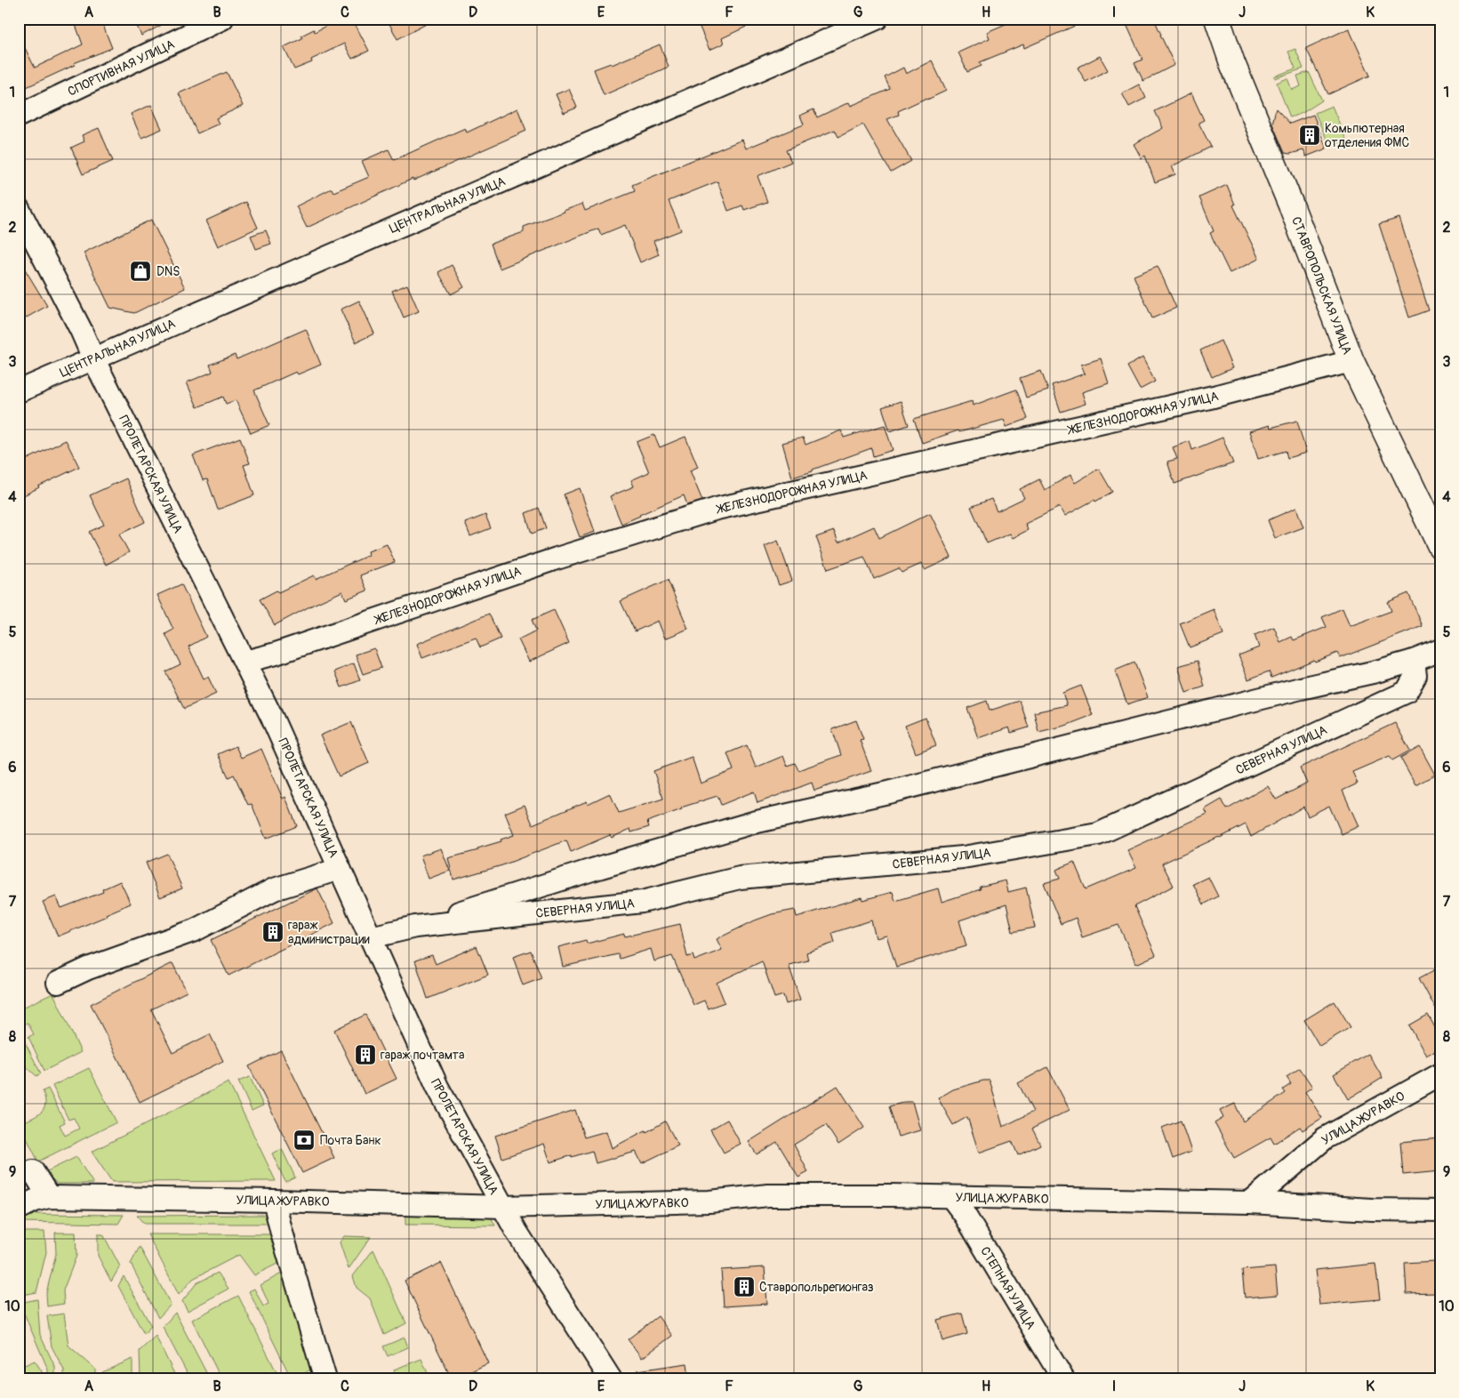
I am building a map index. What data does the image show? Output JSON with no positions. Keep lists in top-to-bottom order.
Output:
{
  "streets": {
    "street": [
      "СПОРТИВНАЯ УЛИЦА",
      "ЦЕНТРАЛЬНАЯ УЛИЦА",
      "СТАВРОПОЛЬСКАЯ УЛИЦА",
      "ЖЕЛЕЗНОДОРОЖНАЯ УЛИЦА",
      "ПРОЛЕТАРСКАЯ УЛИЦА",
      "СЕВЕРНАЯ УЛИЦА",
      "УЛИЦА ЖУРАВКО",
      "СТЕПНАЯ УЛИЦА"
    ]
  },
  "crossings": [
    ["ЦЕНТРАЛЬНАЯ УЛИЦА", "ПРОЛЕТАРСКАЯ УЛИЦА"],
    ["СТАВРОПОЛЬСКАЯ УЛИЦА", "ЖЕЛЕЗНОДОРОЖНАЯ УЛИЦА"],
    ["ЖЕЛЕЗНОДОРОЖНАЯ УЛИЦА", "ПРОЛЕТАРСКАЯ УЛИЦА"],
    ["ПРОЛЕТАРСКАЯ УЛИЦА", "СЕВЕРНАЯ УЛИЦА"],
    ["ПРОЛЕТАРСКАЯ УЛИЦА", "УЛИЦА ЖУРАВКО"],
    ["УЛИЦА ЖУРАВКО", "СТЕПНАЯ УЛИЦА"]
  ],
  "places": {
    "building": [
      "Комьпютерная отделения ФМС",
      "гараж администрации",
      "гараж почтамта",
      "Ставропольрегионгаз"
    ],
    "shop": ["DNS"],
    "bank": ["Почта Банк"]
  },
  "grid": {
    "columns": [
      "A",
      "B",
      "C",
      "D",
      "E",
      "F",
      "G",
      "H",
      "I",
      "J",
      "K"
    ],
    "rows": [
      "1",
      "2",
      "3",
      "4",
      "5",
      "6",
      "7",
      "8",
      "9",
      "10"
    ]
  }
}
